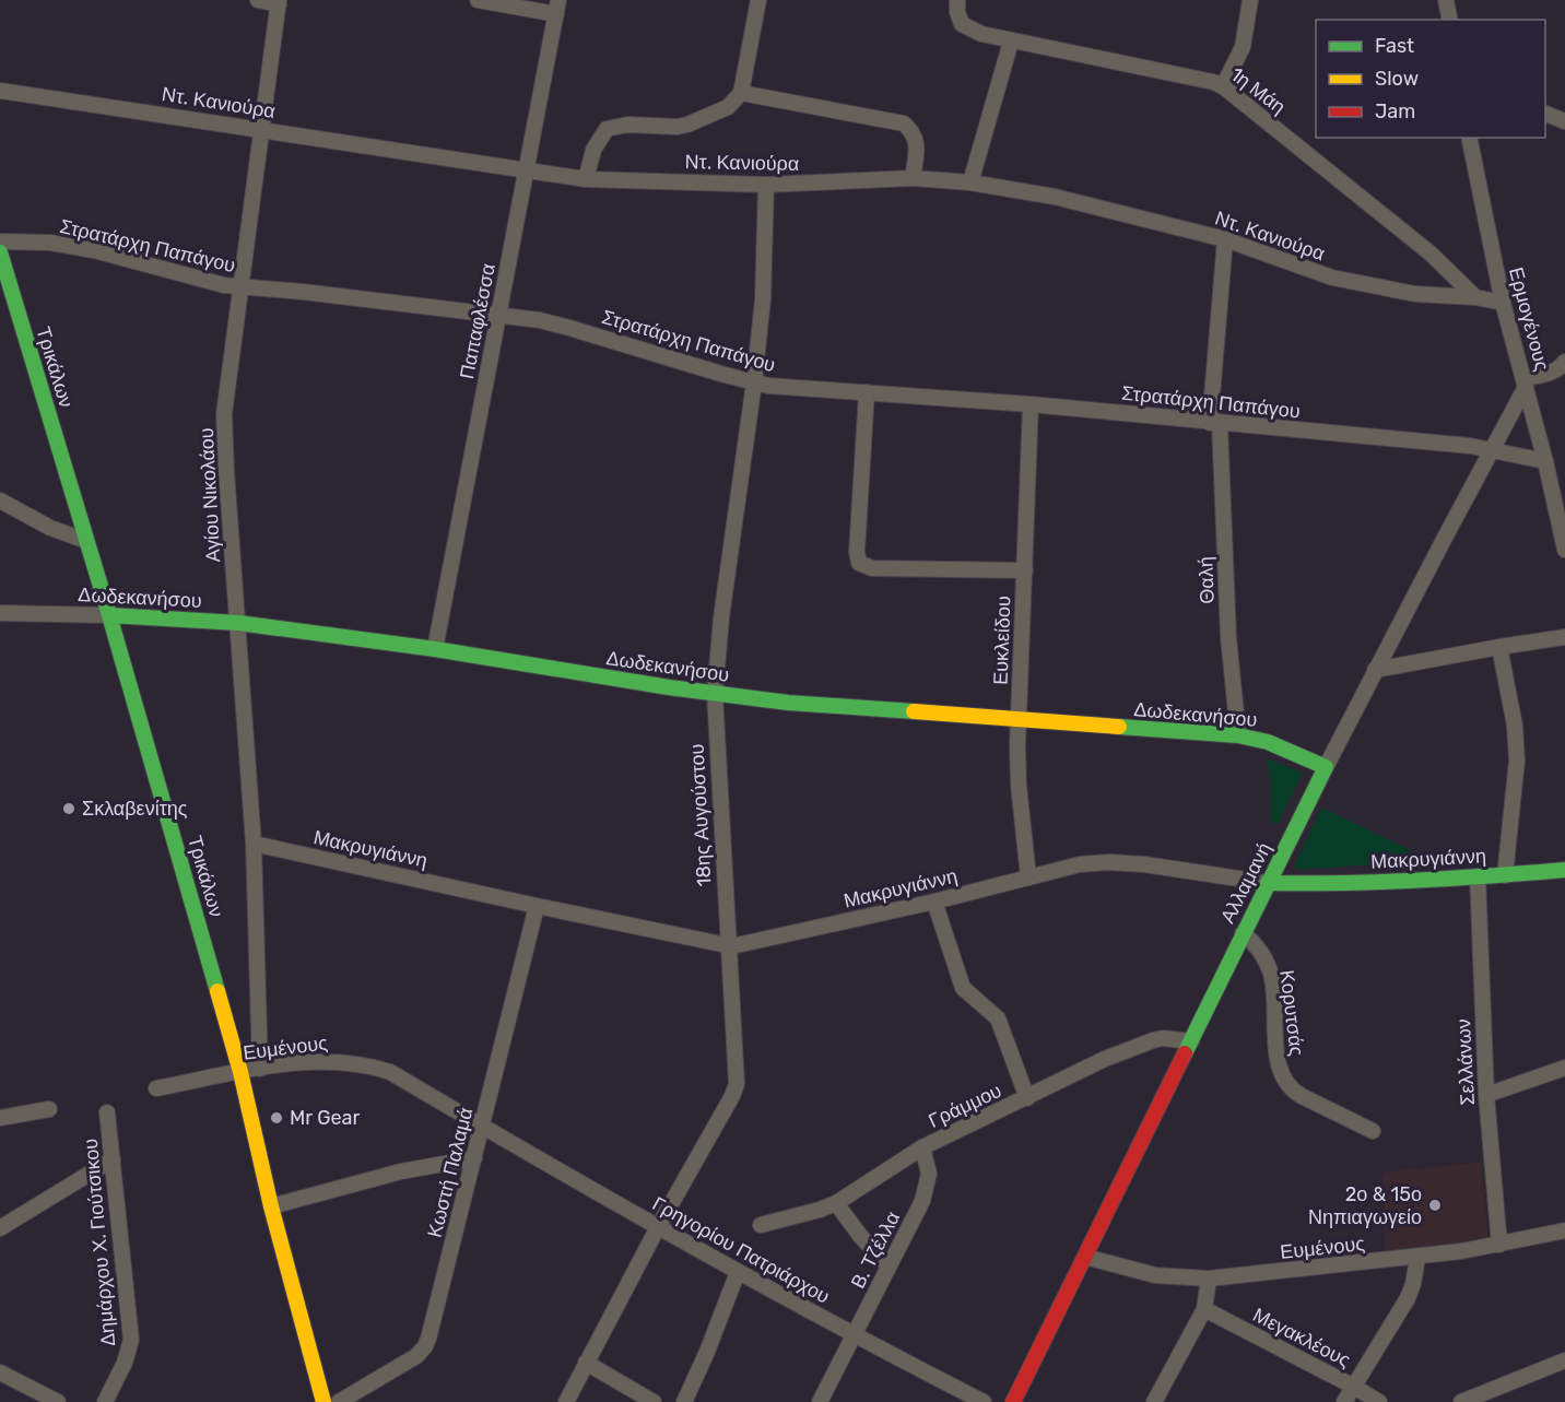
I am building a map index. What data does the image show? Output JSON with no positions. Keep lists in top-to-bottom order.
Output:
{
  "streets": {
    "street": [
      "1η Μάη",
      "Ντ. Κανιούρα",
      "Στρατάρχη Παπάγου",
      "Ερμογένους",
      "Παπαφλέσσα",
      "Τρικάλων",
      "Αγίου Νικολάου",
      "Θαλή",
      "Δωδεκανήσου",
      "Ευκλείδου",
      "18ης Αυγούστου",
      "Μακρυγιάννη",
      "Αλλαμανή",
      "Κορυτσάς",
      "Ευμένους",
      "Σελλάνων",
      "Γράμμου",
      "Κωστή Παλαμά",
      "Δημάρχου Χ. Γιούτσικου",
      "Γρηγορίου Πατριάρχου",
      "Β. Τζέλλα",
      "Μεγακλέους"
    ]
  },
  "crossings": [
    ["1η Μάη", "Ντ. Κανιούρα"],
    ["Ντ. Κανιούρα", "Παπαφλέσσα"],
    ["Ντ. Κανιούρα", "Αγίου Νικολάου"],
    ["Ντ. Κανιούρα", "Θαλή"],
    ["Ντ. Κανιούρα", "18ης Αυγούστου"],
    ["Στρατάρχη Παπάγου", "Ερμογένους"],
    ["Στρατάρχη Παπάγου", "Παπαφλέσσα"],
    ["Στρατάρχη Παπάγου", "Αγίου Νικολάου"],
    ["Στρατάρχη Παπάγου", "Θαλή"],
    ["Στρατάρχη Παπάγου", "Ευκλείδου"],
    ["Στρατάρχη Παπάγου", "18ης Αυγούστου"],
    ["Στρατάρχη Παπάγου", "Αλλαμανή"],
    ["Ερμογένους", "Αλλαμανή"],
    ["Παπαφλέσσα", "Δωδεκανήσου"],
    ["Τρικάλων", "Δωδεκανήσου"],
    ["Τρικάλων", "Ευμένους"],
    ["Αγίου Νικολάου", "Δωδεκανήσου"],
    ["Αγίου Νικολάου", "Μακρυγιάννη"],
    ["Αγίου Νικολάου", "Ευμένους"],
    ["Θαλή", "Δωδεκανήσου"],
    ["Δωδεκανήσου", "Ευκλείδου"],
    ["Δωδεκανήσου", "18ης Αυγούστου"],
    ["Δωδεκανήσου", "Αλλαμανή"],
    ["Ευκλείδου", "Μακρυγιάννη"],
    ["18ης Αυγούστου", "Μακρυγιάννη"],
    ["18ης Αυγούστου", "Γρηγορίου Πατριάρχου"],
    ["Μακρυγιάννη", "Αλλαμανή"],
    ["Μακρυγιάννη", "Σελλάνων"],
    ["Μακρυγιάννη", "Κωστή Παλαμά"],
    ["Αλλαμανή", "Κορυτσάς"],
    ["Αλλαμανή", "Ευμένους"],
    ["Αλλαμανή", "Γράμμου"],
    ["Ευμένους", "Σελλάνων"],
    ["Ευμένους", "Κωστή Παλαμά"],
    ["Ευμένους", "Γρηγορίου Πατριάρχου"],
    ["Γράμμου", "Β. Τζέλλα"],
    ["Κωστή Παλαμά", "Γρηγορίου Πατριάρχου"],
    ["Γρηγορίου Πατριάρχου", "Β. Τζέλλα"]
  ],
  "places": ["Σκλαβενίτης", "Mr Gear", "2ο & 15ο Νηπιαγωγείο"],
  "legend": ["Fast", "Slow", "Jam"]
}
